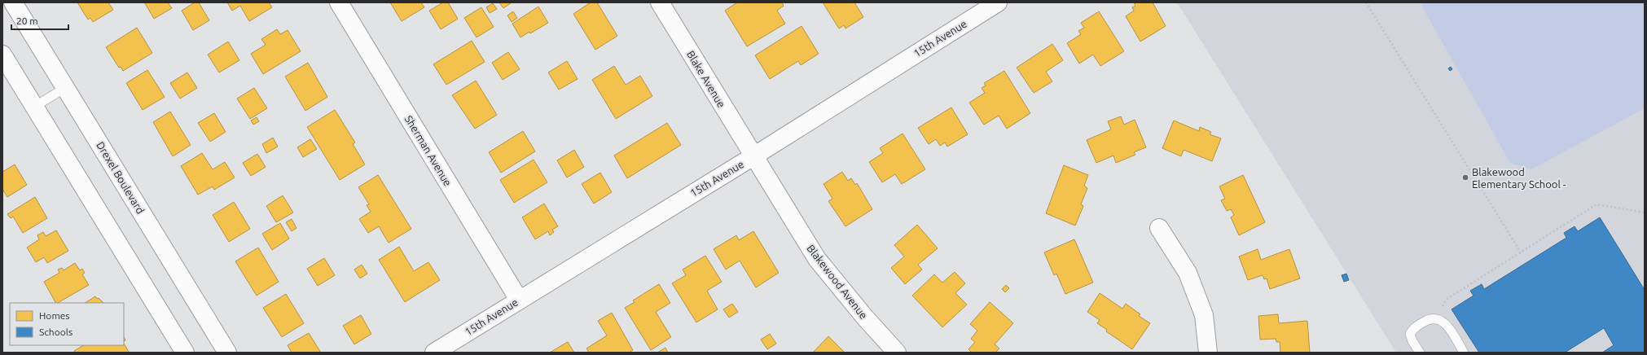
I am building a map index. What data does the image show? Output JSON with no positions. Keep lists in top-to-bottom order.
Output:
{
  "streets": {
    "street": [
      "15th Avenue",
      "Blake Avenue",
      "Sherman Avenue",
      "Drexel Boulevard",
      "Blakewood Avenue"
    ]
  },
  "crossings": [
    ["15th Avenue", "Blake Avenue"],
    ["15th Avenue", "Sherman Avenue"],
    ["15th Avenue", "Blakewood Avenue"],
    ["Blake Avenue", "Blakewood Avenue"]
  ],
  "places": ["Blakewood Elementary School -"],
  "legend": ["Homes", "Schools"],
  "scale_bar": "20 m"
}
